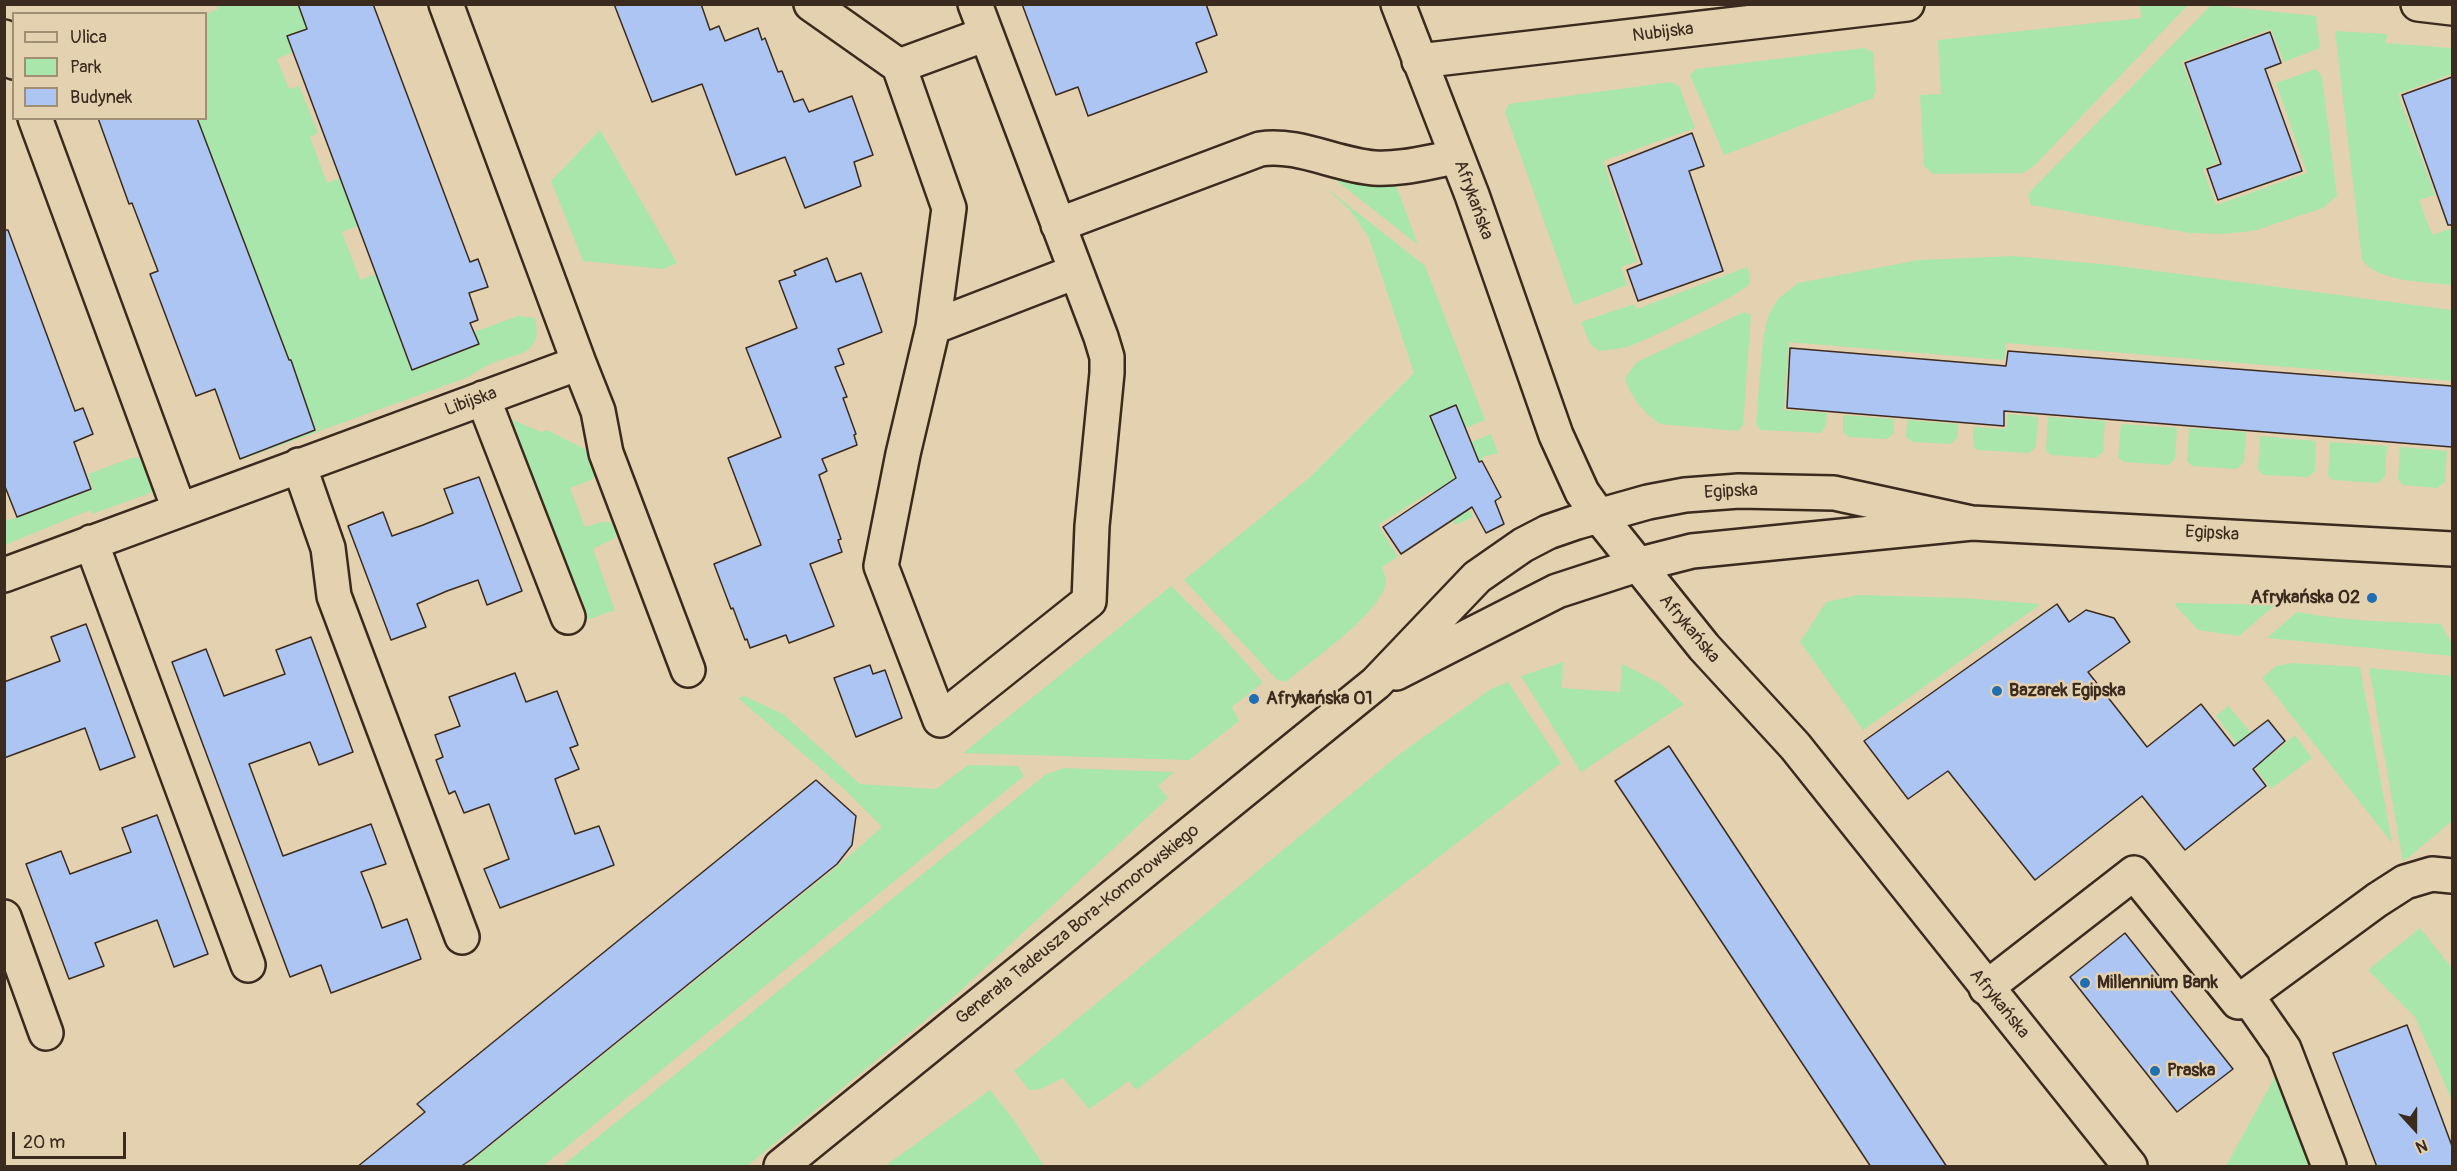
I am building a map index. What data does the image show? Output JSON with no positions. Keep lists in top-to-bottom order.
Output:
{
  "streets": {
    "street": [
      "Nubijska",
      "Afrykańska",
      "Libijska",
      "Egipska",
      "Generała Tadeusza Bora-Komorowskiego"
    ]
  },
  "crossings": [
    ["Nubijska", "Afrykańska"],
    ["Afrykańska", "Egipska"],
    ["Afrykańska", "Generała Tadeusza Bora-Komorowskiego"],
    ["Egipska", "Generała Tadeusza Bora-Komorowskiego"]
  ],
  "places": [
    "Afrykańska 02",
    "Bazarek Egipska",
    "Afrykańska 01",
    "Millennium Bank",
    "Praska"
  ],
  "legend": ["Ulica", "Park", "Budynek"],
  "scale_bar": "20 m",
  "north": "bottom"
}
